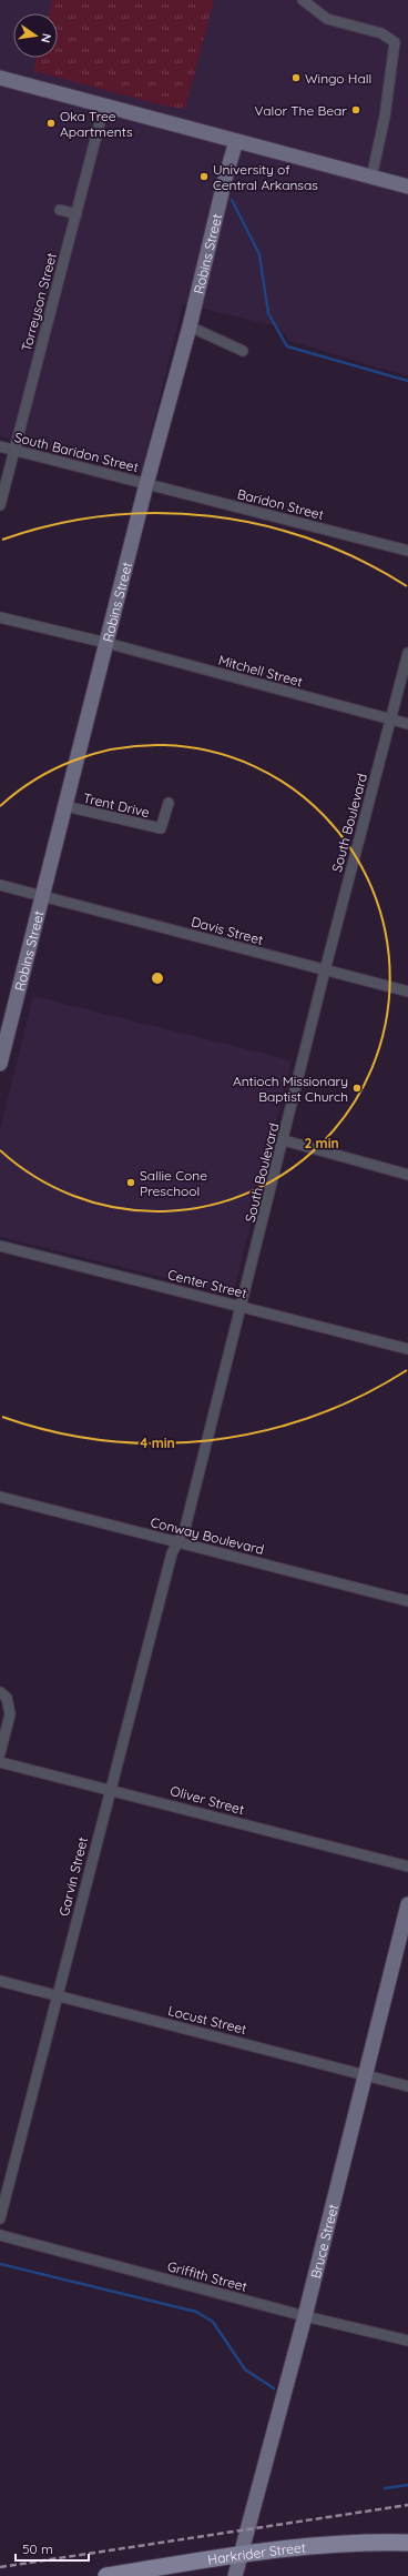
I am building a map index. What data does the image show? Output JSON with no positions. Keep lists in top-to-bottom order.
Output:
{
  "streets": {
    "main road": ["Harkrider Street"],
    "street": [
      "Robins Street",
      "Torreyson Street",
      "South Baridon Street",
      "Baridon Street",
      "Mitchell Street",
      "Trent Drive",
      "South Boulevard",
      "Davis Street",
      "Center Street",
      "Conway Boulevard",
      "Oliver Street",
      "Garvin Street",
      "Locust Street",
      "Bruce Street",
      "Griffith Street"
    ]
  },
  "crossings": [
    ["Robins Street", "South Baridon Street"],
    ["Robins Street", "Baridon Street"],
    ["Robins Street", "Mitchell Street"],
    ["Robins Street", "Trent Drive"],
    ["Robins Street", "Davis Street"],
    ["Torreyson Street", "South Baridon Street"],
    ["South Baridon Street", "Baridon Street"],
    ["Mitchell Street", "South Boulevard"],
    ["South Boulevard", "Davis Street"],
    ["South Boulevard", "Center Street"],
    ["South Boulevard", "Conway Boulevard"],
    ["South Boulevard", "Garvin Street"],
    ["Conway Boulevard", "Garvin Street"],
    ["Oliver Street", "Garvin Street"],
    ["Garvin Street", "Locust Street"],
    ["Locust Street", "Bruce Street"],
    ["Bruce Street", "Griffith Street"],
    ["Bruce Street", "Harkrider Street"]
  ],
  "places": [
    "Wingo Hall",
    "Valor The Bear",
    "Oka Tree Apartments",
    "University of Central Arkansas",
    "Antioch Missionary Baptist Church",
    "Sallie Cone Preschool"
  ],
  "scale_bar": "50 m",
  "north": "right",
  "rings": ["2 min", "4 min"]
}
